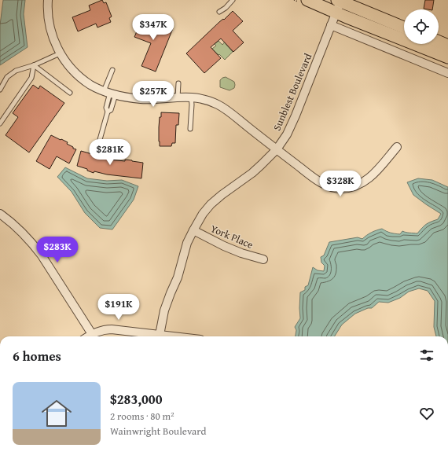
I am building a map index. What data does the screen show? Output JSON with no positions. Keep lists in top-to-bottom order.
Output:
{
  "streets": {
    "street": ["Sunblest Boulevard", "York Place"]
  },
  "crossings": [
    ["Sunblest Boulevard", "York Place"]
  ],
  "page": {
    "price": [
      "$347K",
      "$257K",
      "$281K",
      "$328K",
      "$283K",
      "$191K"
    ],
    "heading": "6 homes",
    "list": [
      {
        "name": "$283,000",
        "note": "2 rooms · 80 m² · Wainwright Boulevard"
      }
    ]
  }
}
